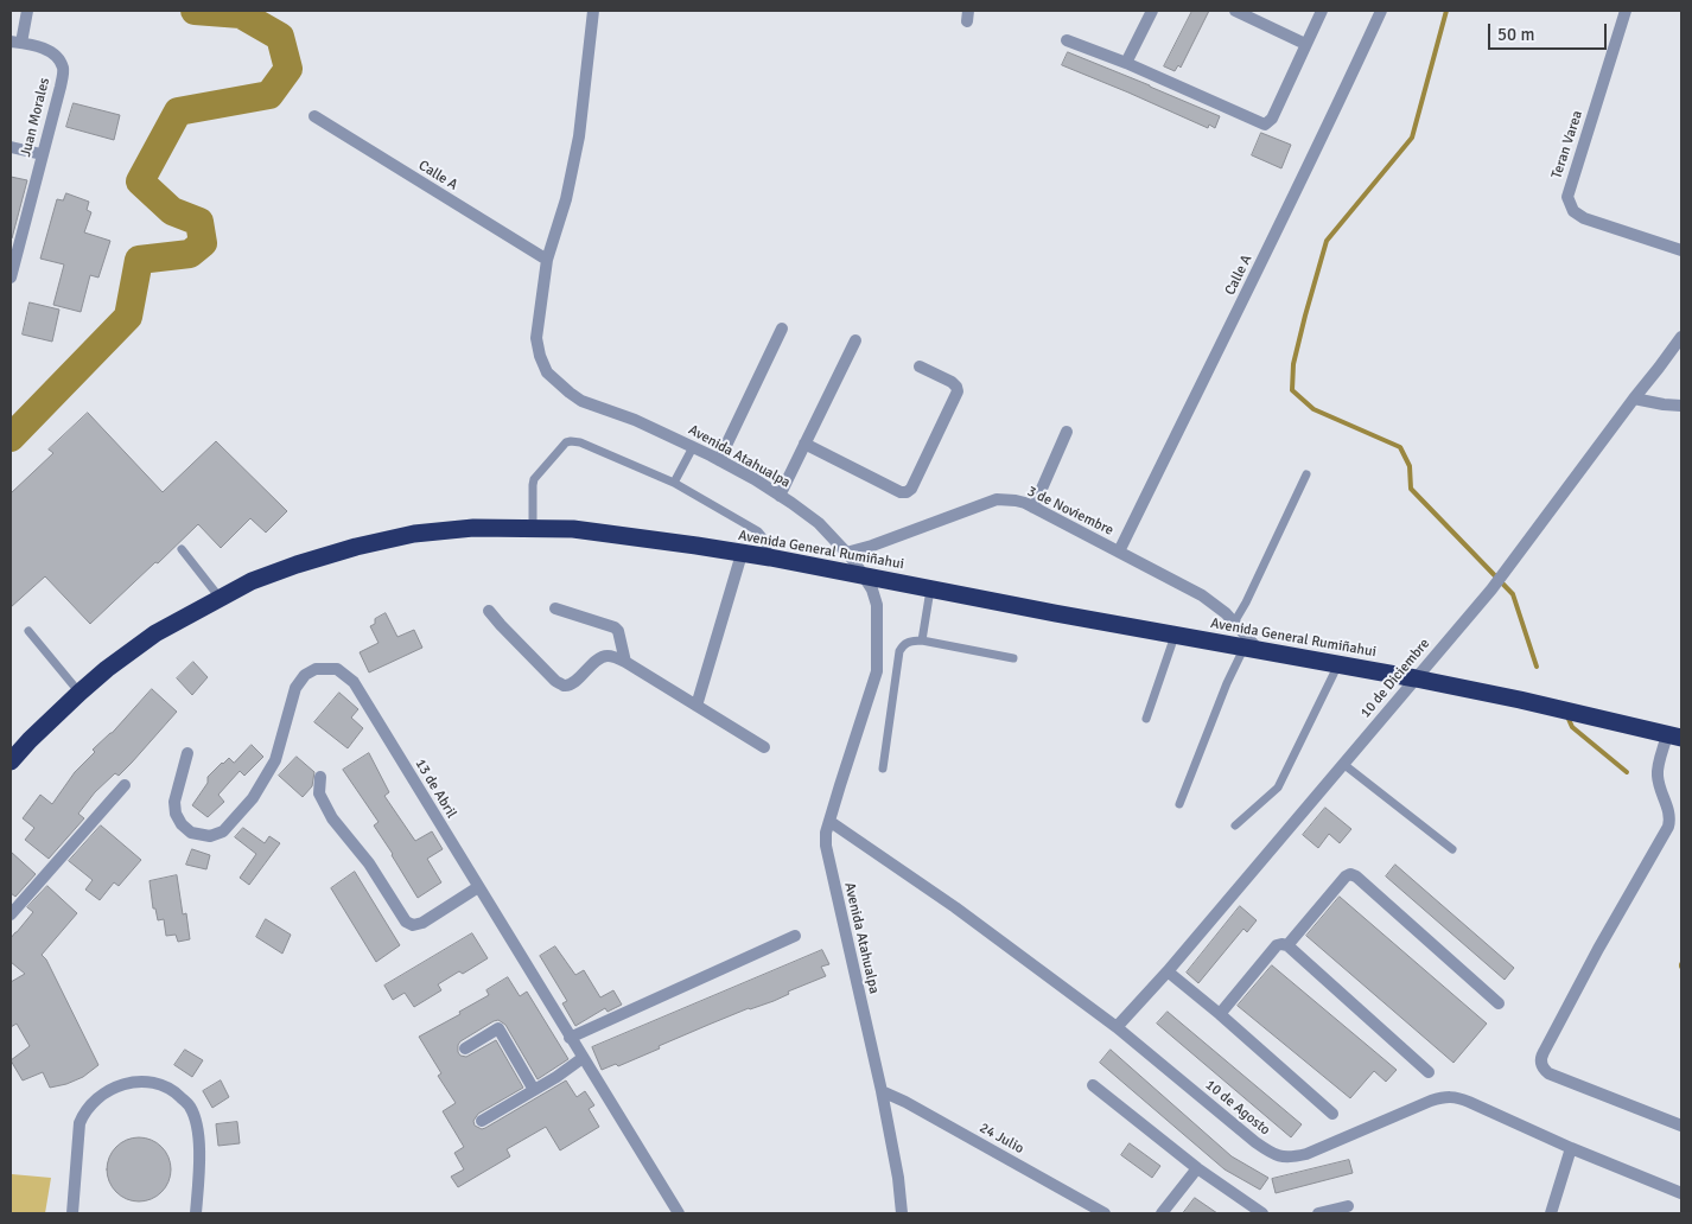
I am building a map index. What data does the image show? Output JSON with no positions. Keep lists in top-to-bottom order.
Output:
{
  "streets": {
    "highway": ["Avenida General Rumiñahui"],
    "street": [
      "Juan Morales",
      "Teran Varea",
      "Calle A",
      "Avenida Atahualpa",
      "3 de Noviembre",
      "10 de Diciembre",
      "13 de Abril",
      "10 de Agosto",
      "24 Julio"
    ]
  },
  "crossings": [
    ["Calle A", "Avenida Atahualpa"],
    ["Calle A", "3 de Noviembre"],
    ["Avenida Atahualpa", "3 de Noviembre"],
    ["Avenida Atahualpa", "Avenida General Rumiñahui"],
    ["Avenida Atahualpa", "10 de Agosto"],
    ["Avenida Atahualpa", "24 Julio"],
    ["3 de Noviembre", "Avenida General Rumiñahui"],
    ["Avenida General Rumiñahui", "10 de Diciembre"],
    ["10 de Diciembre", "10 de Agosto"]
  ],
  "scale_bar": "50 m"
}
